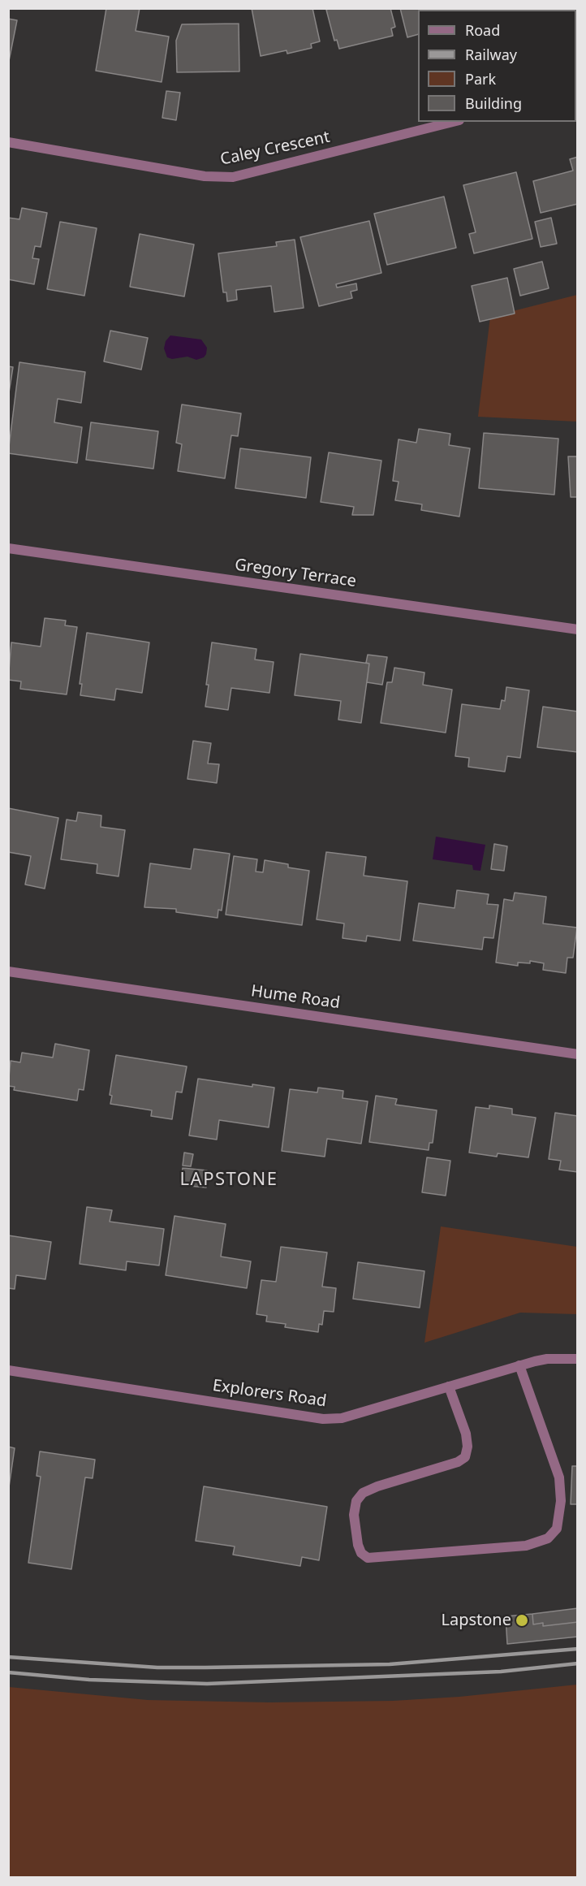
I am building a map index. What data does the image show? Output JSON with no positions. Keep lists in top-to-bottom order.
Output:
{
  "streets": {
    "street": [
      "Caley Crescent",
      "Gregory Terrace",
      "Hume Road",
      "Explorers Road"
    ]
  },
  "districts": ["LAPSTONE"],
  "places": ["Lapstone"],
  "legend": [
    "Road",
    "Railway",
    "Park",
    "Building"
  ]
}
